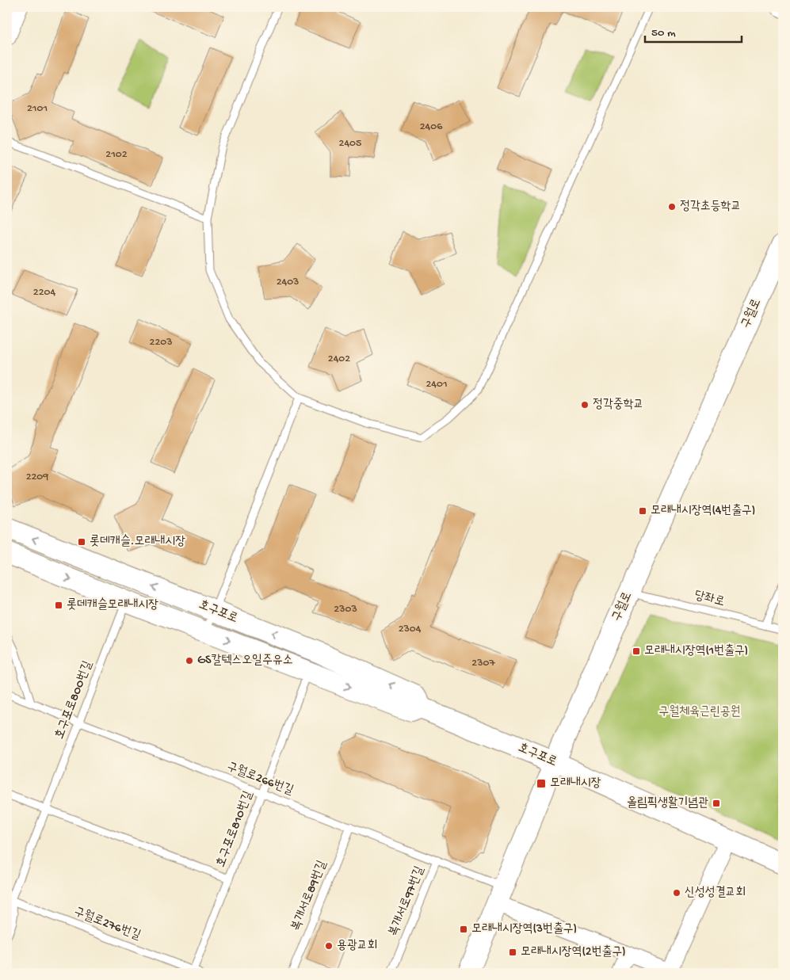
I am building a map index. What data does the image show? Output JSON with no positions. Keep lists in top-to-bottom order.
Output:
{
  "streets": {
    "main road": ["구월로", "호구포로"],
    "lane": [
      "당좌로",
      "호구포로800번길",
      "구월로266번길",
      "호구포로810번길",
      "복개서로89번길",
      "복개서로97번길",
      "구월로276번길"
    ]
  },
  "crossings": [
    ["구월로", "당좌로"],
    ["구월로", "호구포로"],
    ["구월로", "구월로266번길"],
    ["호구포로", "호구포로800번길"],
    ["호구포로", "호구포로810번길"],
    ["호구포로800번길", "구월로266번길"],
    ["호구포로800번길", "구월로276번길"],
    ["구월로266번길", "호구포로810번길"],
    ["구월로266번길", "복개서로89번길"],
    ["구월로266번길", "복개서로97번길"],
    ["호구포로810번길", "구월로276번길"]
  ],
  "parks": ["구월체육근린공원"],
  "places": {
    "other": [
      "정각초등학교",
      "정각중학교",
      "GS칼텍스오일주유소",
      "신성성결교회",
      "용광교회"
    ],
    "transit": [
      "모래내시장역(4번출구)",
      "롯데캐슬.모래내시장",
      "롯데캐슬모래내시장",
      "모래내시장역(1번출구)",
      "모래내시장",
      "올림픽생활기념관",
      "모래내시장역(3번출구)",
      "모래내시장역(2번출구)"
    ]
  },
  "house_numbers": [
    "2101",
    "2406",
    "2405",
    "2102",
    "2403",
    "2204",
    "2203",
    "2402",
    "2401",
    "2209",
    "2303",
    "2304",
    "2307"
  ],
  "scale_bar": "50 m"
}
